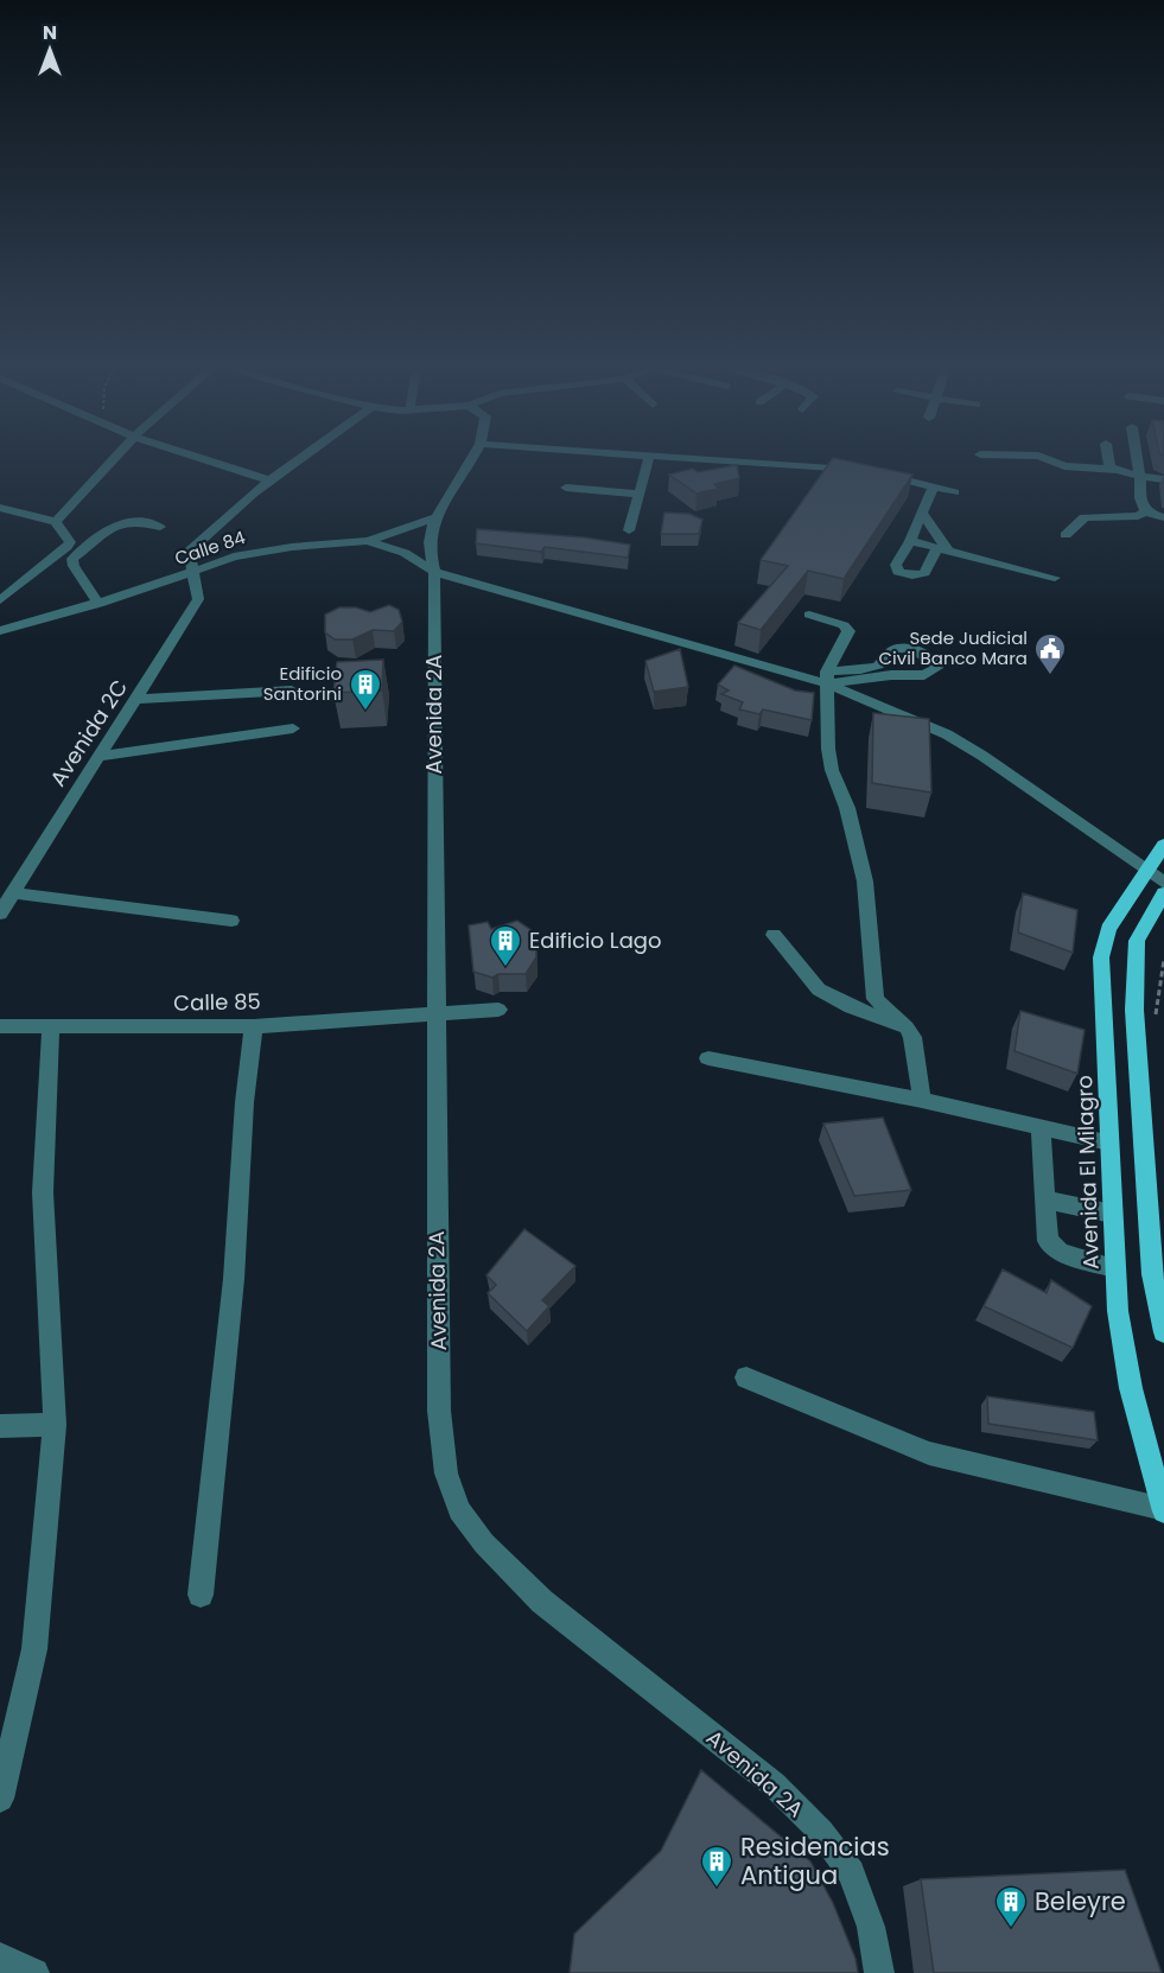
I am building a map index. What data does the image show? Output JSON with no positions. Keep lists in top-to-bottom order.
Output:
{
  "streets": {
    "main road": ["Avenida El Milagro"],
    "street": [
      "Calle 84",
      "Avenida 2A",
      "Avenida 2C",
      "Calle 85"
    ]
  },
  "crossings": [
    ["Calle 84", "Avenida 2A"],
    ["Avenida 2A", "Calle 85"]
  ],
  "places": {
    "public building": ["Sede Judicial Civil Banco Mara"],
    "building": [
      "Edificio Santorini",
      "Edificio Lago",
      "Residencias Antigua",
      "Beleyre"
    ]
  },
  "north": "top"
}
